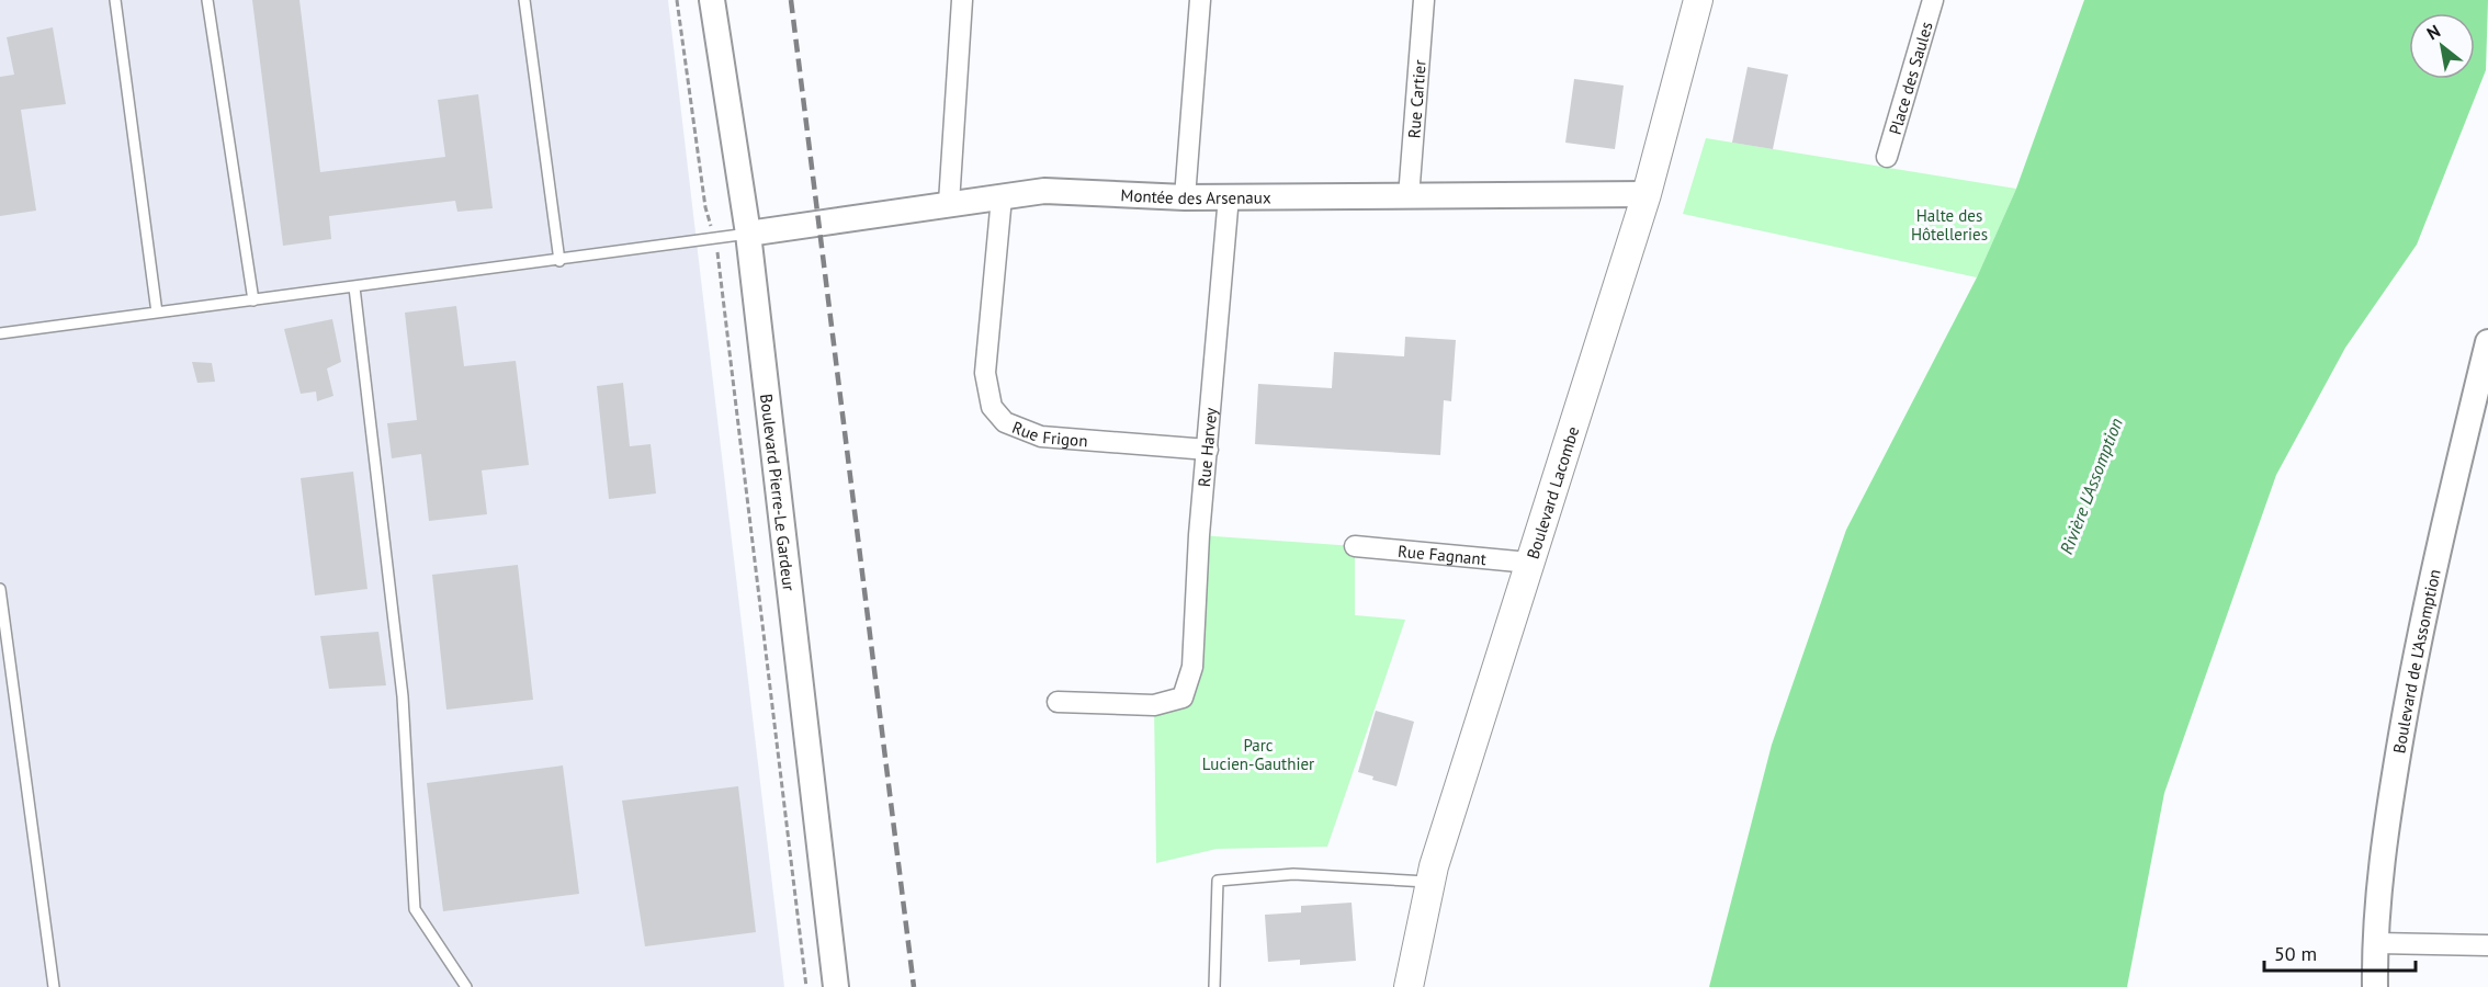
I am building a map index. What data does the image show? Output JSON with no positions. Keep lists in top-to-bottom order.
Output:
{
  "streets": {
    "main road": ["Boulevard Lacombe"],
    "street": [
      "Place des Saules",
      "Rue Cartier",
      "Montée des Arsenaux",
      "Rue Frigon",
      "Rue Harvey",
      "Boulevard Pierre-Le Gardeur",
      "Rue Fagnant",
      "Boulevard de L'Assomption"
    ]
  },
  "crossings": [
    ["Rue Cartier", "Montée des Arsenaux"],
    ["Montée des Arsenaux", "Rue Frigon"],
    ["Montée des Arsenaux", "Rue Harvey"],
    ["Montée des Arsenaux", "Boulevard Pierre-Le Gardeur"],
    ["Montée des Arsenaux", "Boulevard Lacombe"],
    ["Rue Frigon", "Rue Harvey"],
    ["Boulevard Lacombe", "Rue Fagnant"]
  ],
  "water": ["Rivière L'Assomption"],
  "parks": ["Halte des Hôtelleries", "Parc Lucien-Gauthier"],
  "scale_bar": "50 m",
  "north": "top left"
}
